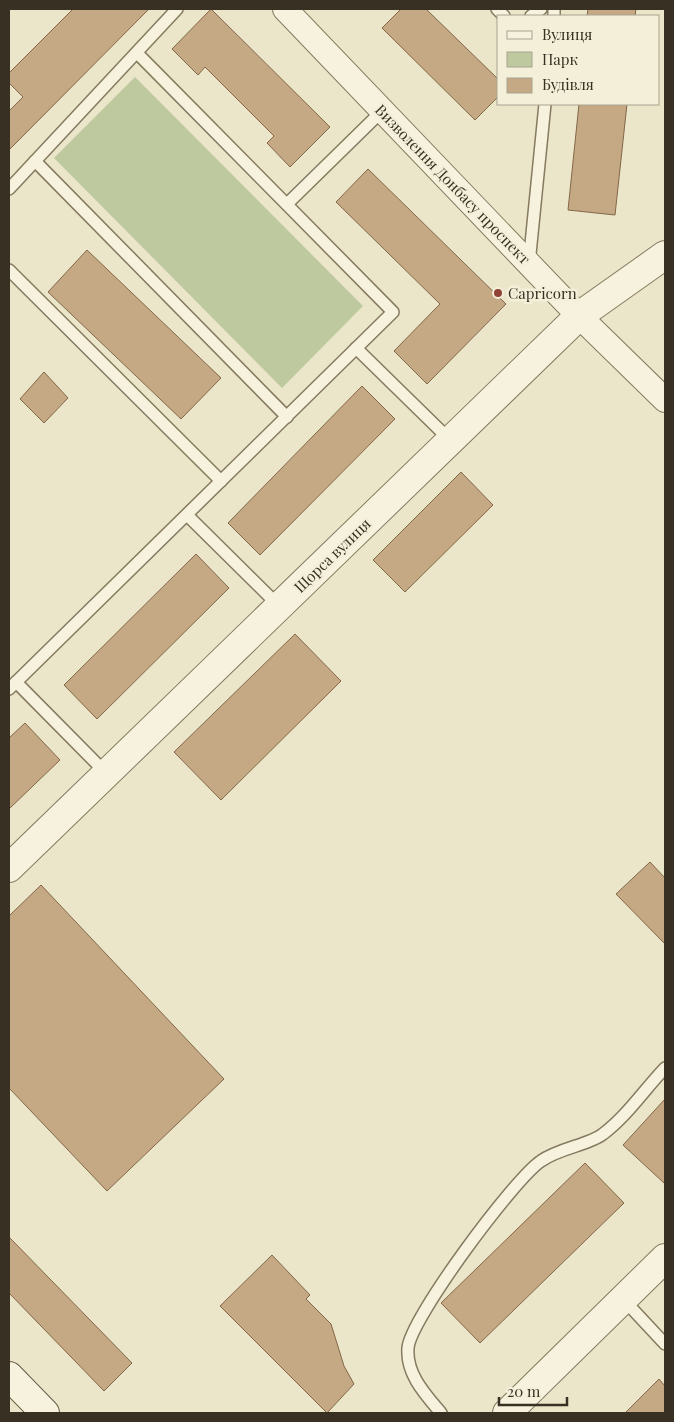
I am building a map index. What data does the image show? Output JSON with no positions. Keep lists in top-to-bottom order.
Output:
{
  "streets": {
    "street": ["Визволення Донбасу проспект", "Щорса вулиця"]
  },
  "crossings": [
    ["Визволення Донбасу проспект", "Щорса вулиця"]
  ],
  "places": ["Capricorn"],
  "legend": ["Вулиця", "Парк", "Будівля"],
  "scale_bar": "20 m"
}
